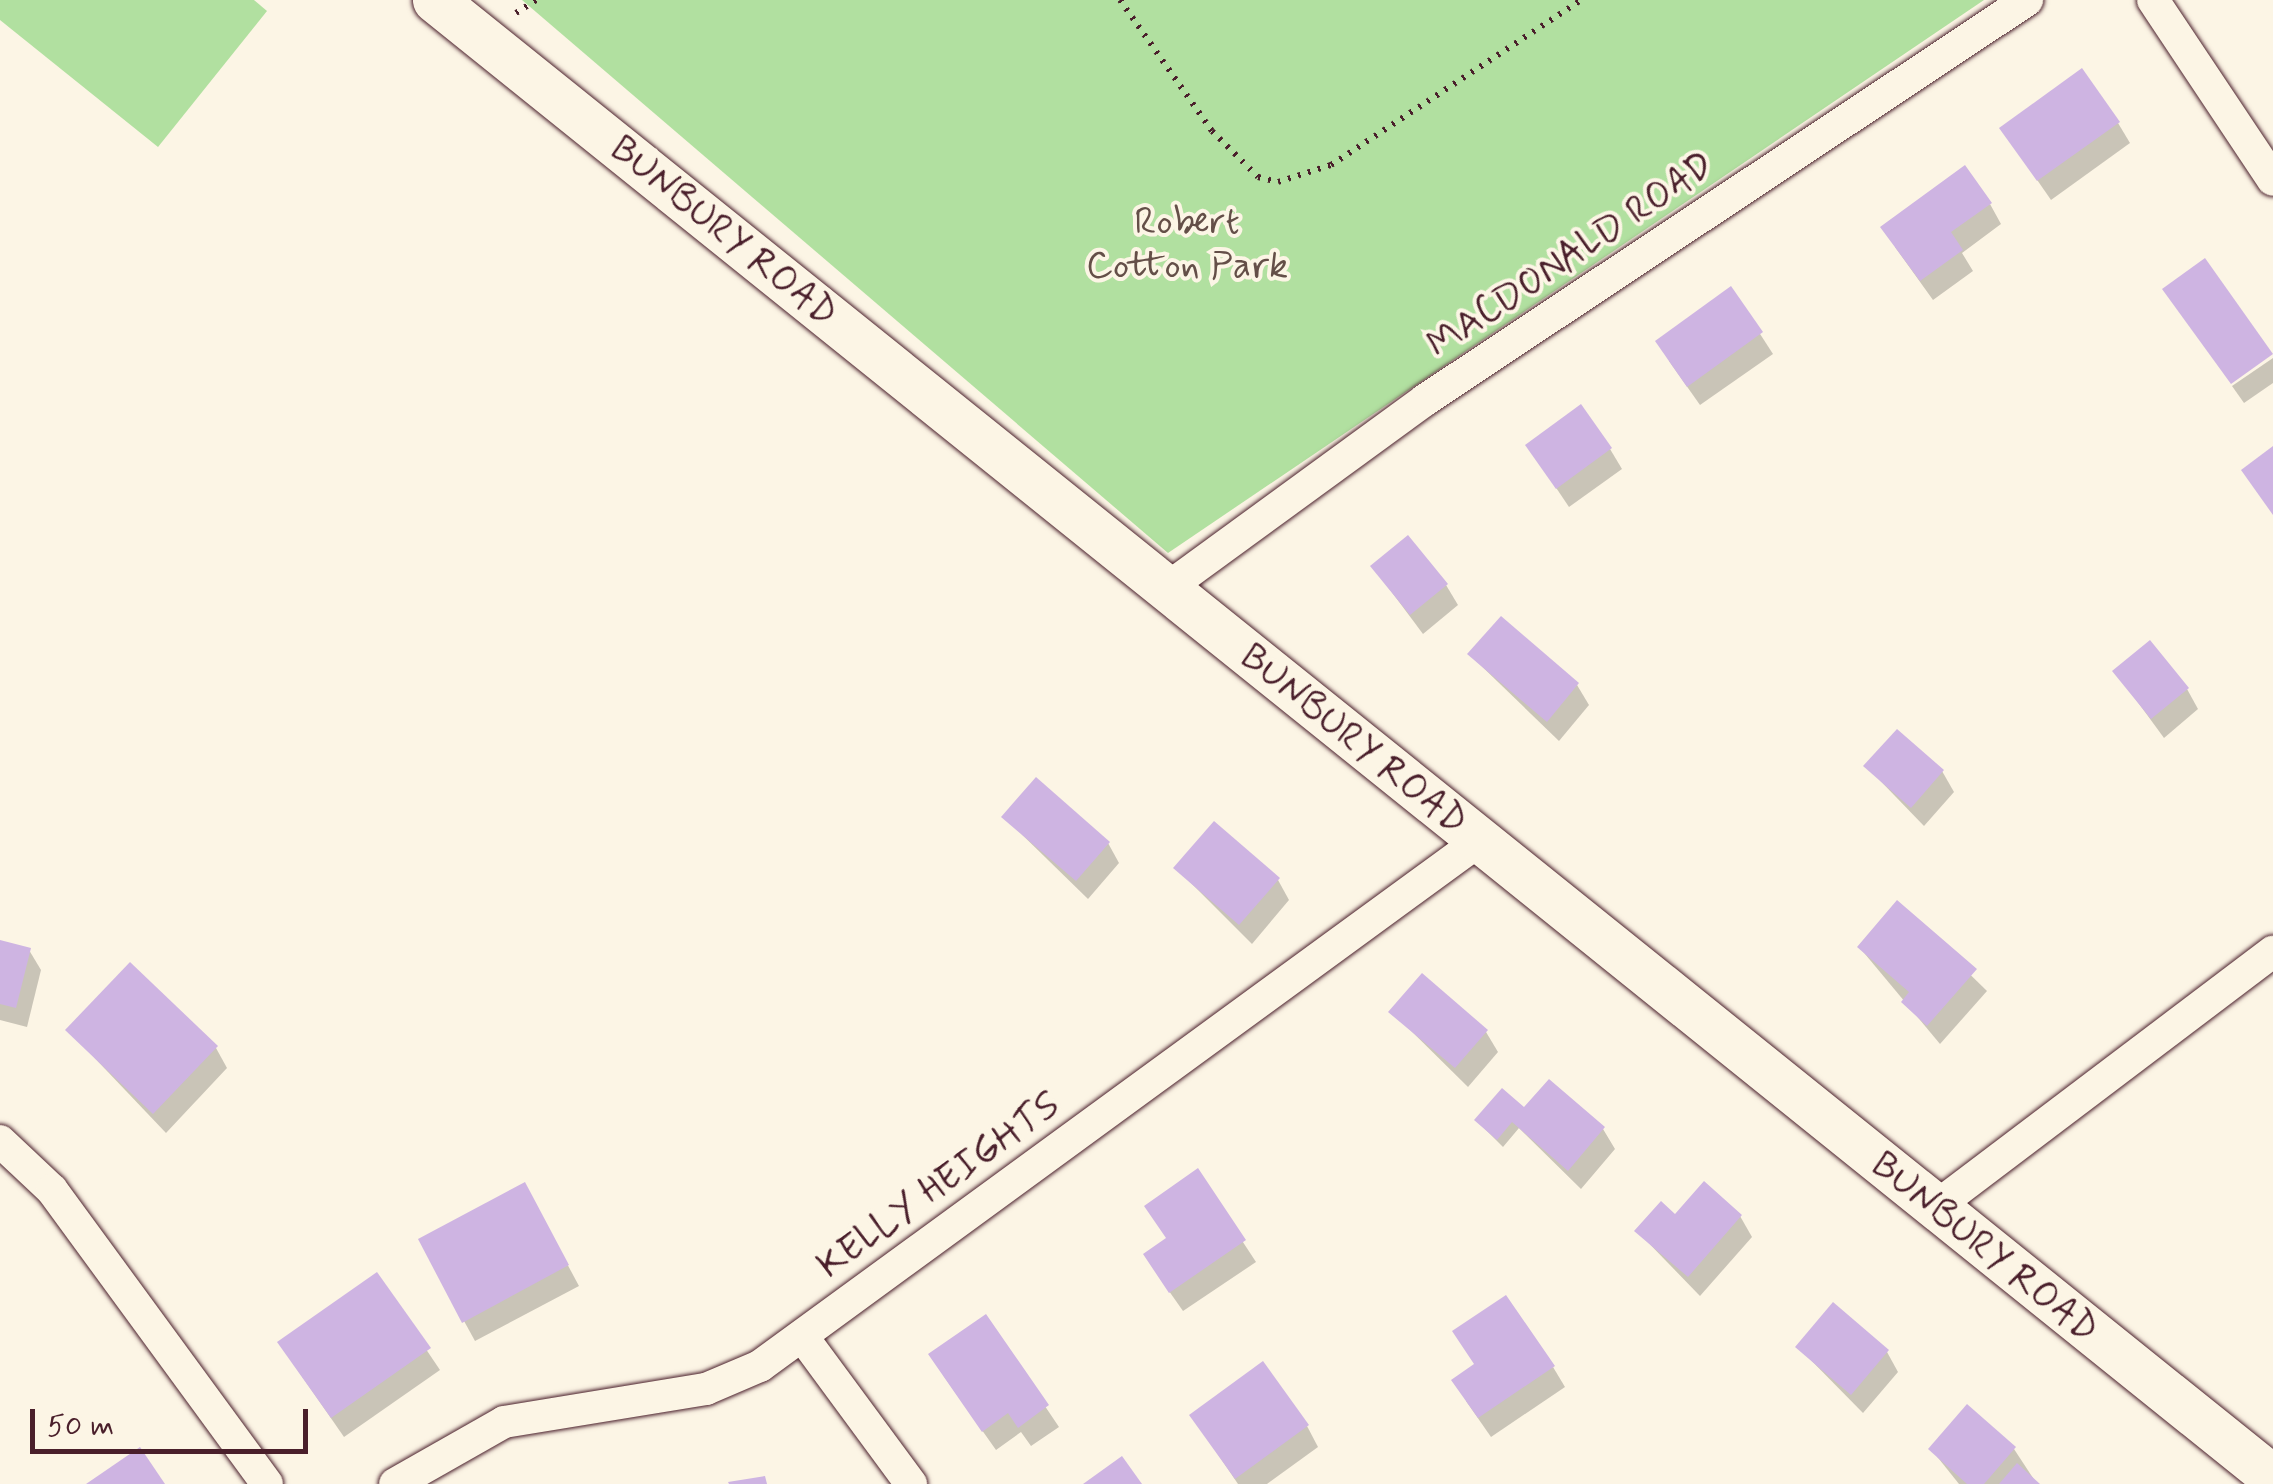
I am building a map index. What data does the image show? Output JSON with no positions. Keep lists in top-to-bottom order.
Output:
{
  "streets": {
    "main road": ["BUNBURY ROAD"],
    "street": ["MACDONALD ROAD", "KELLY HEIGHTS"]
  },
  "crossings": [
    ["BUNBURY ROAD", "MACDONALD ROAD"],
    ["BUNBURY ROAD", "KELLY HEIGHTS"]
  ],
  "parks": ["Robert Cotton Park"],
  "scale_bar": "50 m"
}
